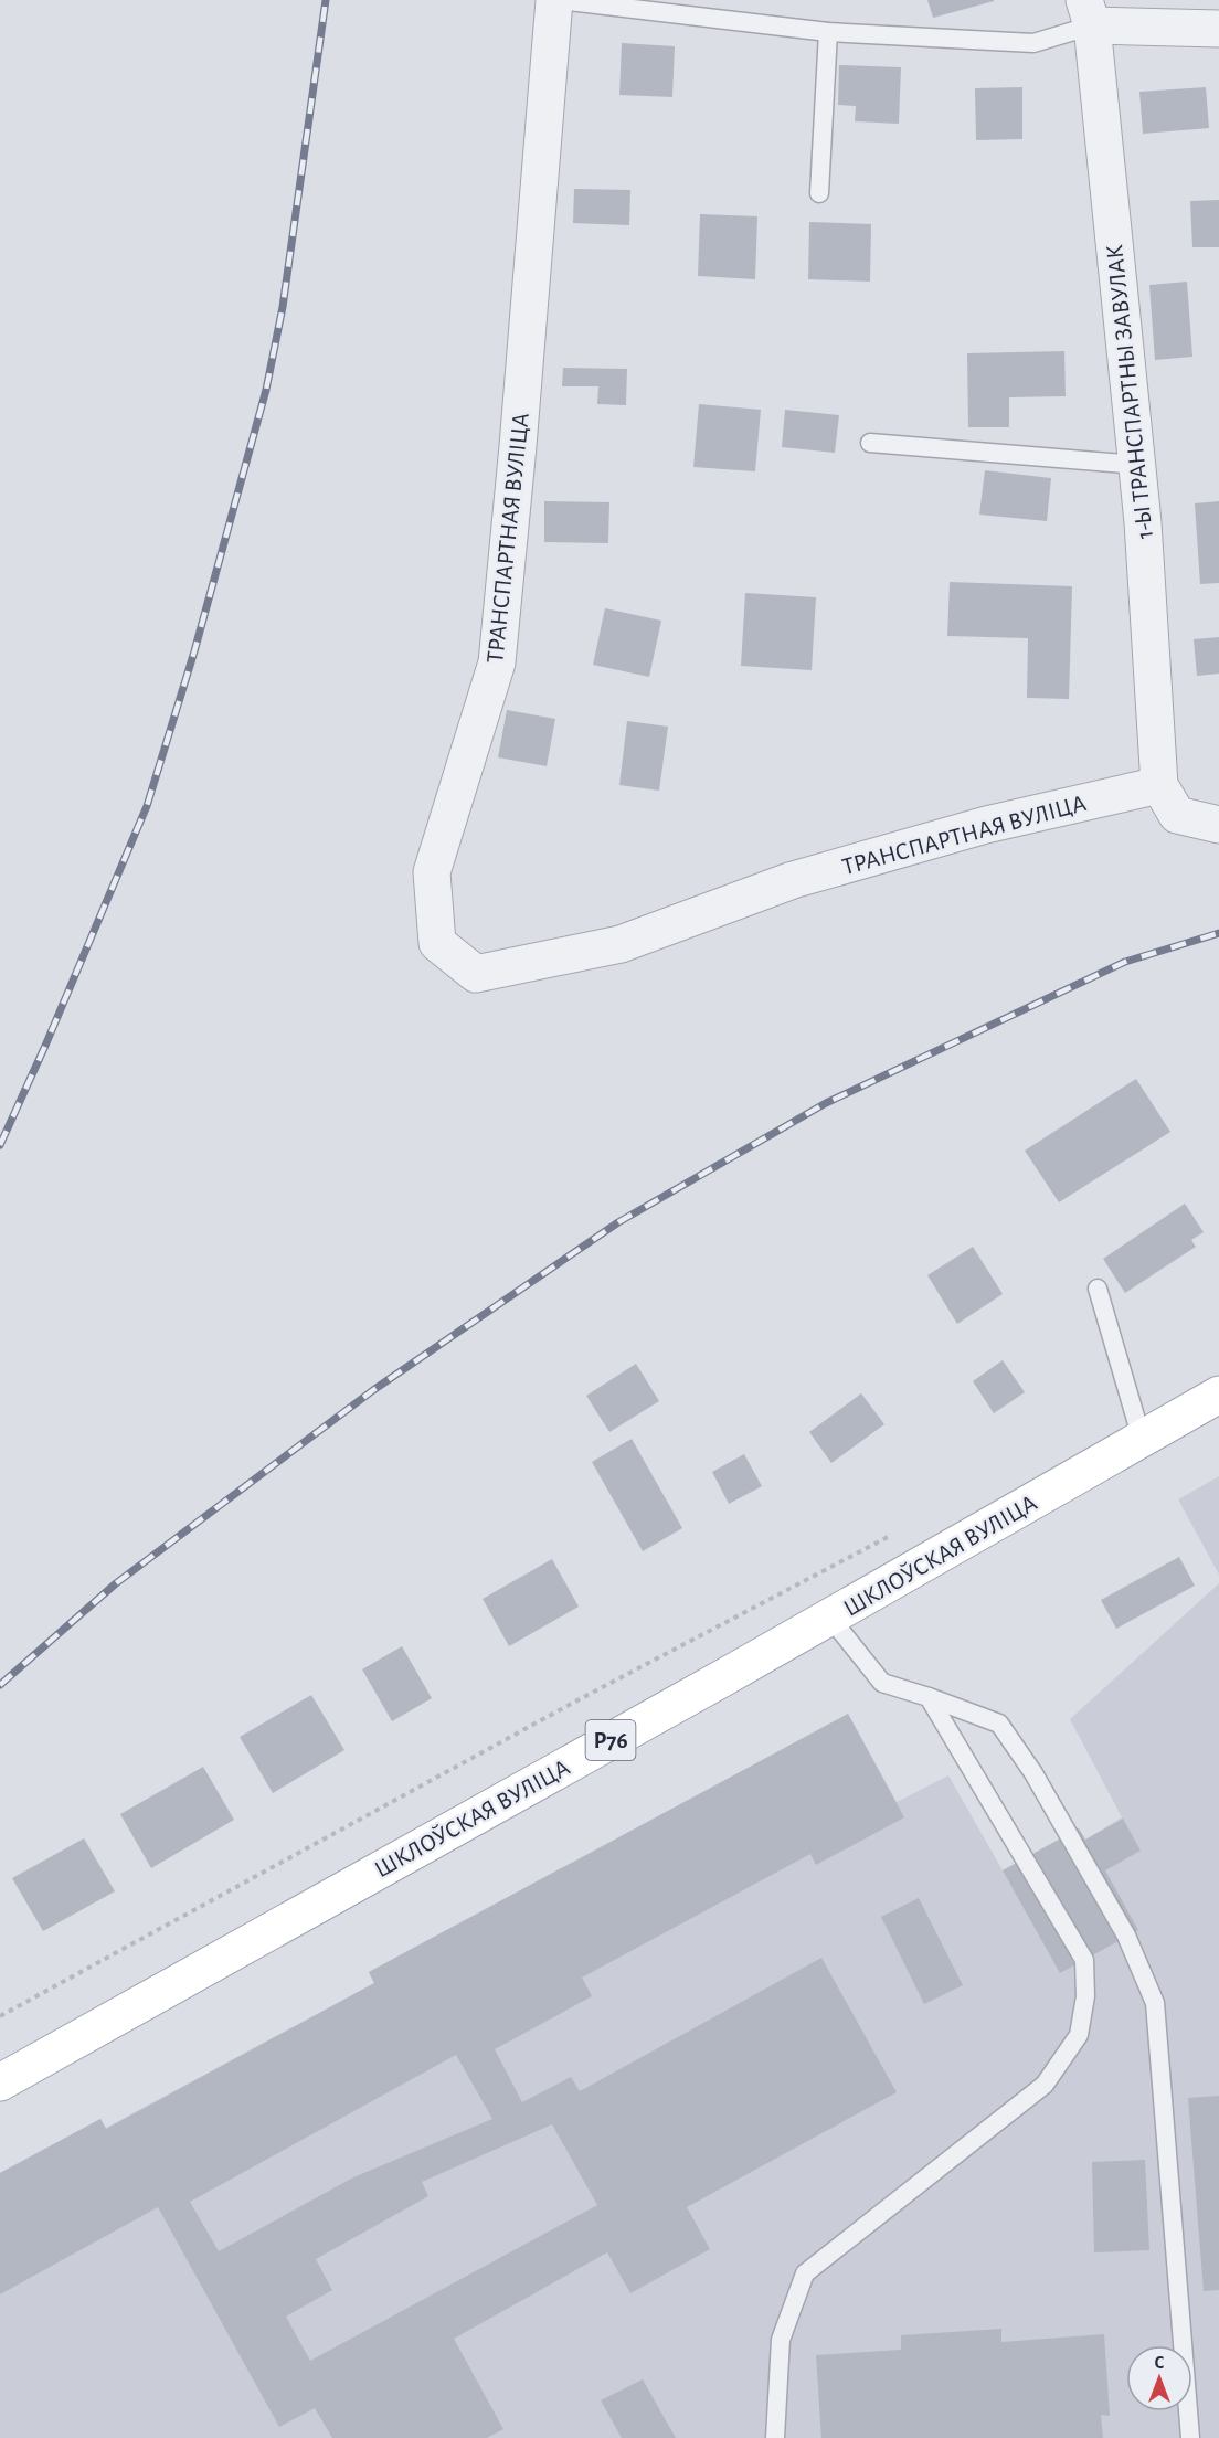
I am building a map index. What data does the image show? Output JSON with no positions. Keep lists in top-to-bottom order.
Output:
{
  "streets": {
    "main road": ["ШКЛОЎСКАЯ ВУЛІЦА", "Р76"],
    "street": ["1-Ы ТРАНСПАРТНЫ ЗАВУЛАК", "ТРАНСПАРТНАЯ ВУЛІЦА"]
  },
  "crossings": [
    ["1-Ы ТРАНСПАРТНЫ ЗАВУЛАК", "ТРАНСПАРТНАЯ ВУЛІЦА"]
  ],
  "north": "top"
}
